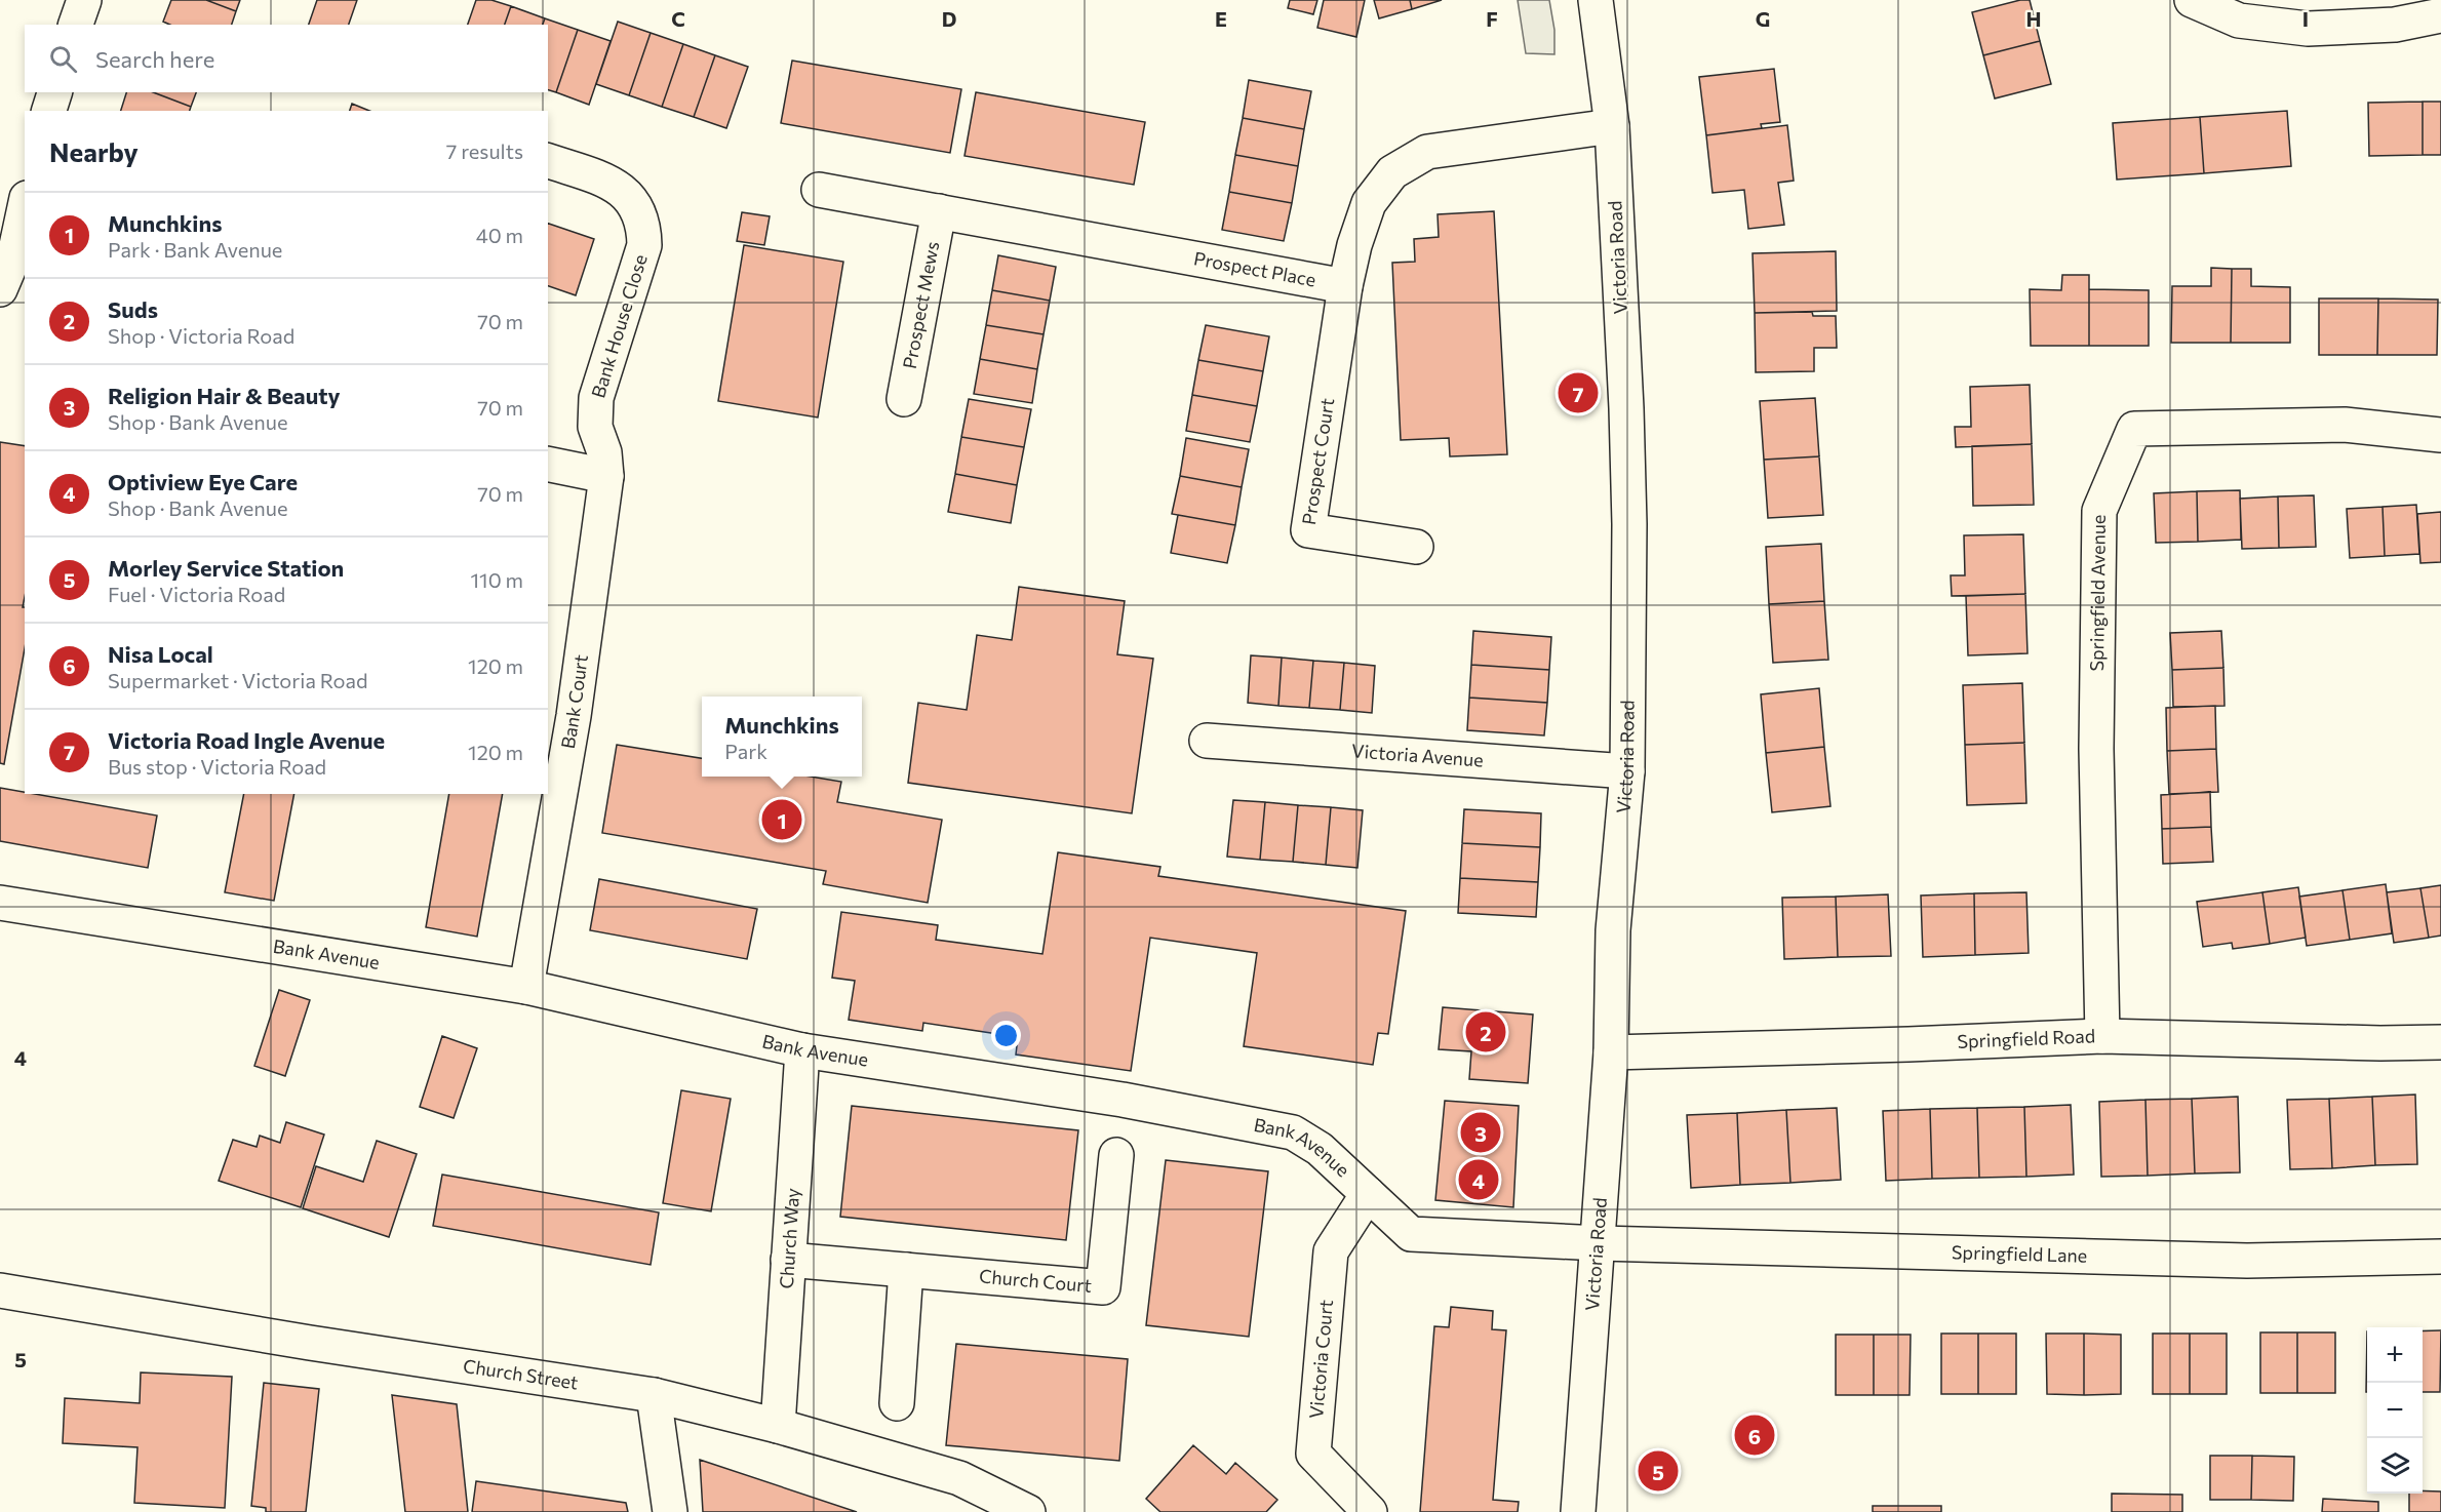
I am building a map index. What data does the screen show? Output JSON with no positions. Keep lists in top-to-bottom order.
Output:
{
  "streets": {
    "street": [
      "Victoria Road",
      "Prospect Place",
      "Prospect Mews",
      "Bank House Close",
      "Prospect Court",
      "Springfield Avenue",
      "Bank Court",
      "Victoria Avenue",
      "Bank Avenue",
      "Springfield Road",
      "Church Way",
      "Springfield Lane",
      "Church Court",
      "Victoria Court",
      "Church Street"
    ]
  },
  "crossings": [
    ["Victoria Road", "Victoria Avenue"],
    ["Victoria Road", "Bank Avenue"],
    ["Victoria Road", "Springfield Road"],
    ["Victoria Road", "Springfield Lane"],
    ["Prospect Place", "Prospect Mews"],
    ["Prospect Place", "Prospect Court"],
    ["Bank House Close", "Bank Court"],
    ["Springfield Avenue", "Springfield Road"],
    ["Bank Court", "Bank Avenue"],
    ["Bank Avenue", "Church Way"],
    ["Bank Avenue", "Springfield Lane"],
    ["Bank Avenue", "Victoria Court"],
    ["Church Way", "Church Court"],
    ["Church Way", "Church Street"]
  ],
  "page": {
    "search": "Search here",
    "heading": ["Nearby", "7 results"],
    "list": [
      {
        "mark": "1",
        "name": "Munchkins",
        "note": "Park · Bank Avenue",
        "value": "40 m"
      },
      {
        "mark": "2",
        "name": "Suds",
        "note": "Shop · Victoria Road",
        "value": "70 m"
      },
      {
        "mark": "3",
        "name": "Religion Hair & Beauty",
        "note": "Shop · Bank Avenue",
        "value": "70 m"
      },
      {
        "mark": "4",
        "name": "Optiview Eye Care",
        "note": "Shop · Bank Avenue",
        "value": "70 m"
      },
      {
        "mark": "5",
        "name": "Morley Service Station",
        "note": "Fuel · Victoria Road",
        "value": "110 m"
      },
      {
        "mark": "6",
        "name": "Nisa Local",
        "note": "Supermarket · Victoria Road",
        "value": "120 m"
      },
      {
        "mark": "7",
        "name": "Victoria Road Ingle Avenue",
        "note": "Bus stop · Victoria Road",
        "value": "120 m"
      }
    ],
    "pins": [
      "7",
      "1",
      "2",
      "3",
      "4",
      "6",
      "5"
    ],
    "popup": ["Munchkins", "Park"],
    "map_buttons": ["+", "−"]
  },
  "grid": {
    "columns": [
      "C",
      "D",
      "E",
      "F",
      "G",
      "H",
      "I"
    ],
    "rows": ["4", "5"]
  }
}
